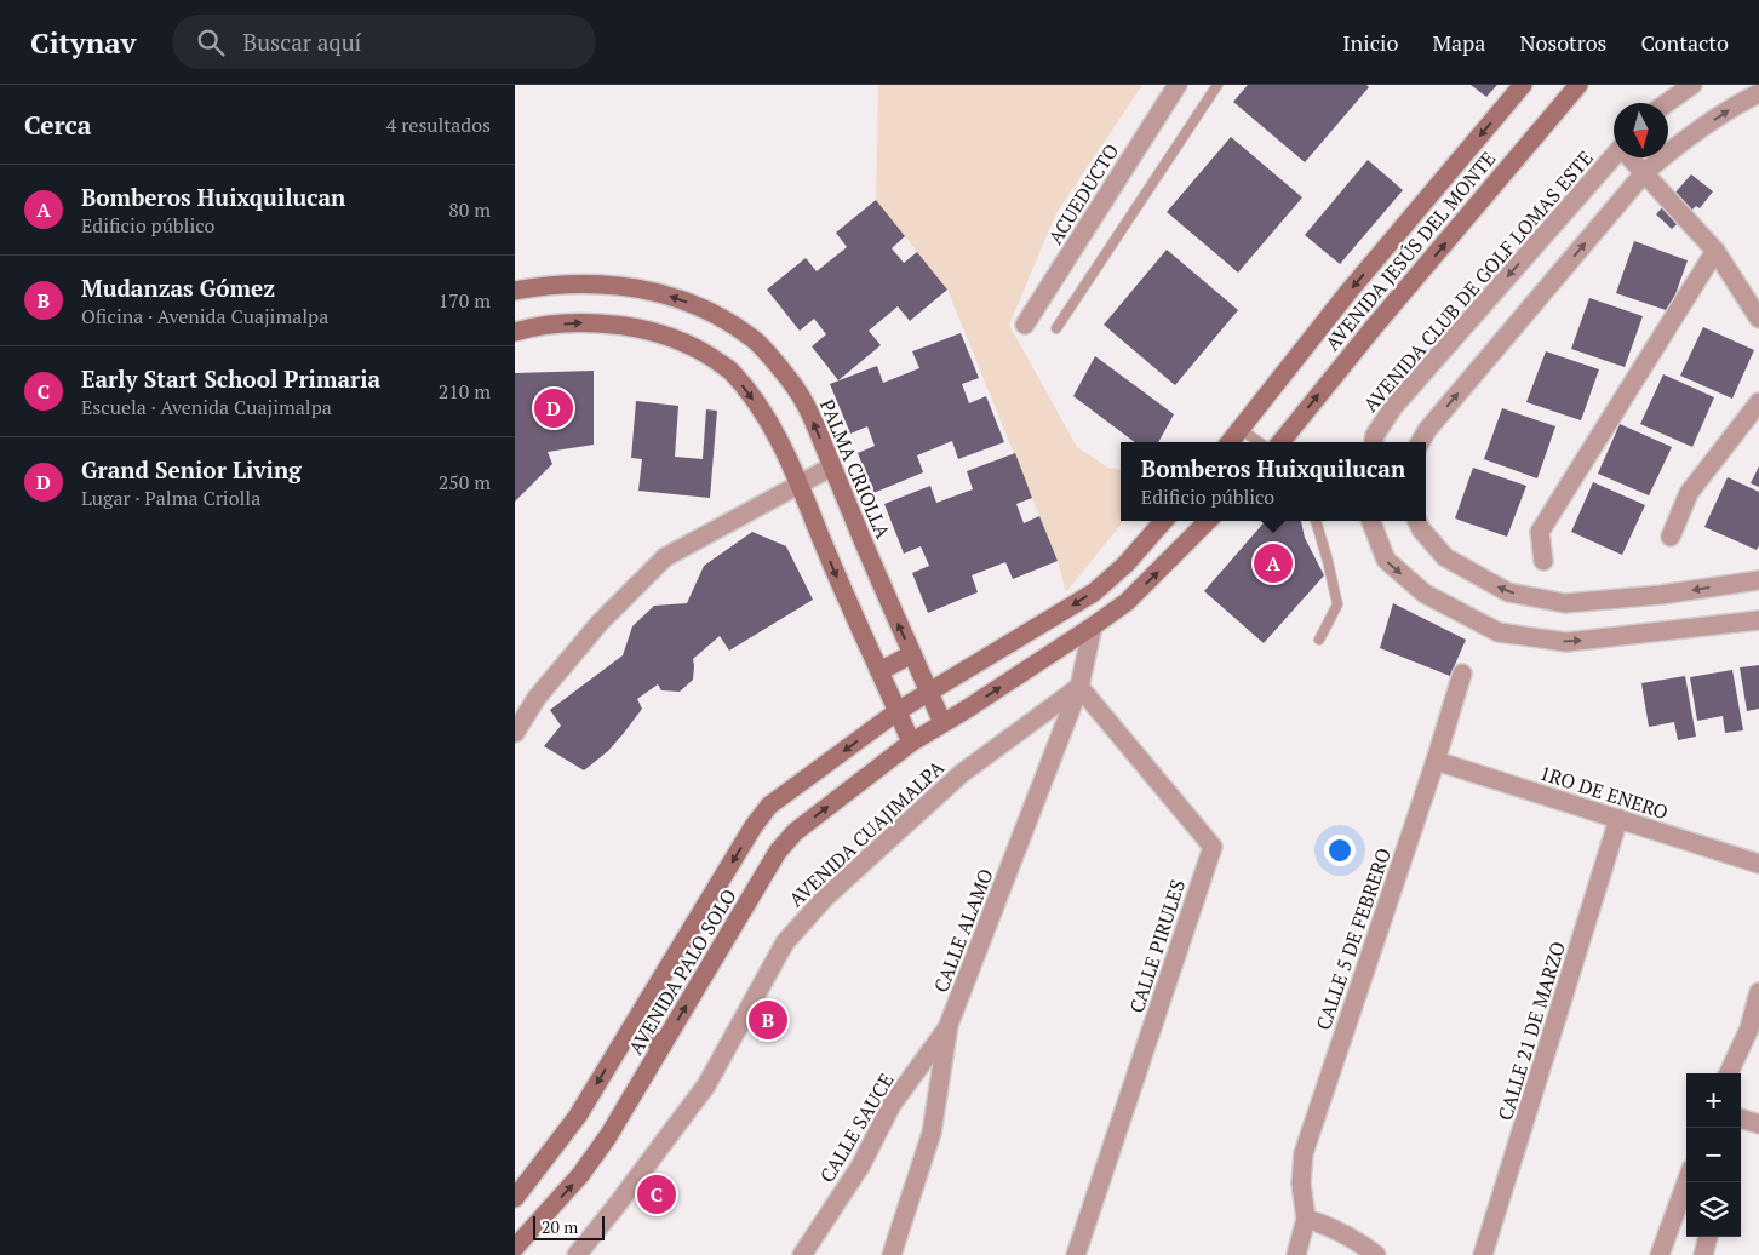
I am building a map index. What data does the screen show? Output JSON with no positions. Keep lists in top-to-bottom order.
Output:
{
  "streets": {
    "main road": ["AVENIDA JESÚS DEL MONTE", "PALMA CRIOLLA", "AVENIDA PALO SOLO"],
    "street": [
      "ACUEDUCTO",
      "AVENIDA CLUB DE GOLF LOMAS ESTE",
      "1RO DE ENERO",
      "AVENIDA CUAJIMALPA",
      "CALLE ALAMO",
      "CALLE 5 DE FEBRERO",
      "CALLE PIRULES",
      "CALLE 21 DE MARZO",
      "CALLE SAUCE"
    ]
  },
  "crossings": [
    ["1RO DE ENERO", "CALLE 5 DE FEBRERO"],
    ["1RO DE ENERO", "CALLE 21 DE MARZO"],
    ["AVENIDA CUAJIMALPA", "CALLE ALAMO"],
    ["AVENIDA CUAJIMALPA", "CALLE PIRULES"],
    ["CALLE ALAMO", "CALLE PIRULES"],
    ["CALLE ALAMO", "CALLE SAUCE"]
  ],
  "scale_bar": "20 m",
  "north": "bottom",
  "page": {
    "header": "Citynav",
    "search": "Buscar aquí",
    "nav": [
      "Inicio",
      "Mapa",
      "Nosotros",
      "Contacto"
    ],
    "heading": ["Cerca", "4 resultados"],
    "list": [
      {
        "mark": "A",
        "name": "Bomberos Huixquilucan",
        "note": "Edificio público",
        "value": "80 m"
      },
      {
        "mark": "B",
        "name": "Mudanzas Gómez",
        "note": "Oficina · Avenida Cuajimalpa",
        "value": "170 m"
      },
      {
        "mark": "C",
        "name": "Early Start School Primaria",
        "note": "Escuela · Avenida Cuajimalpa",
        "value": "210 m"
      },
      {
        "mark": "D",
        "name": "Grand Senior Living",
        "note": "Lugar · Palma Criolla",
        "value": "250 m"
      }
    ],
    "pins": [
      "D",
      "A",
      "B",
      "C"
    ],
    "popup": ["Bomberos Huixquilucan", "Edificio público"],
    "map_buttons": ["+", "−"],
    "scale": "20 m"
  }
}
